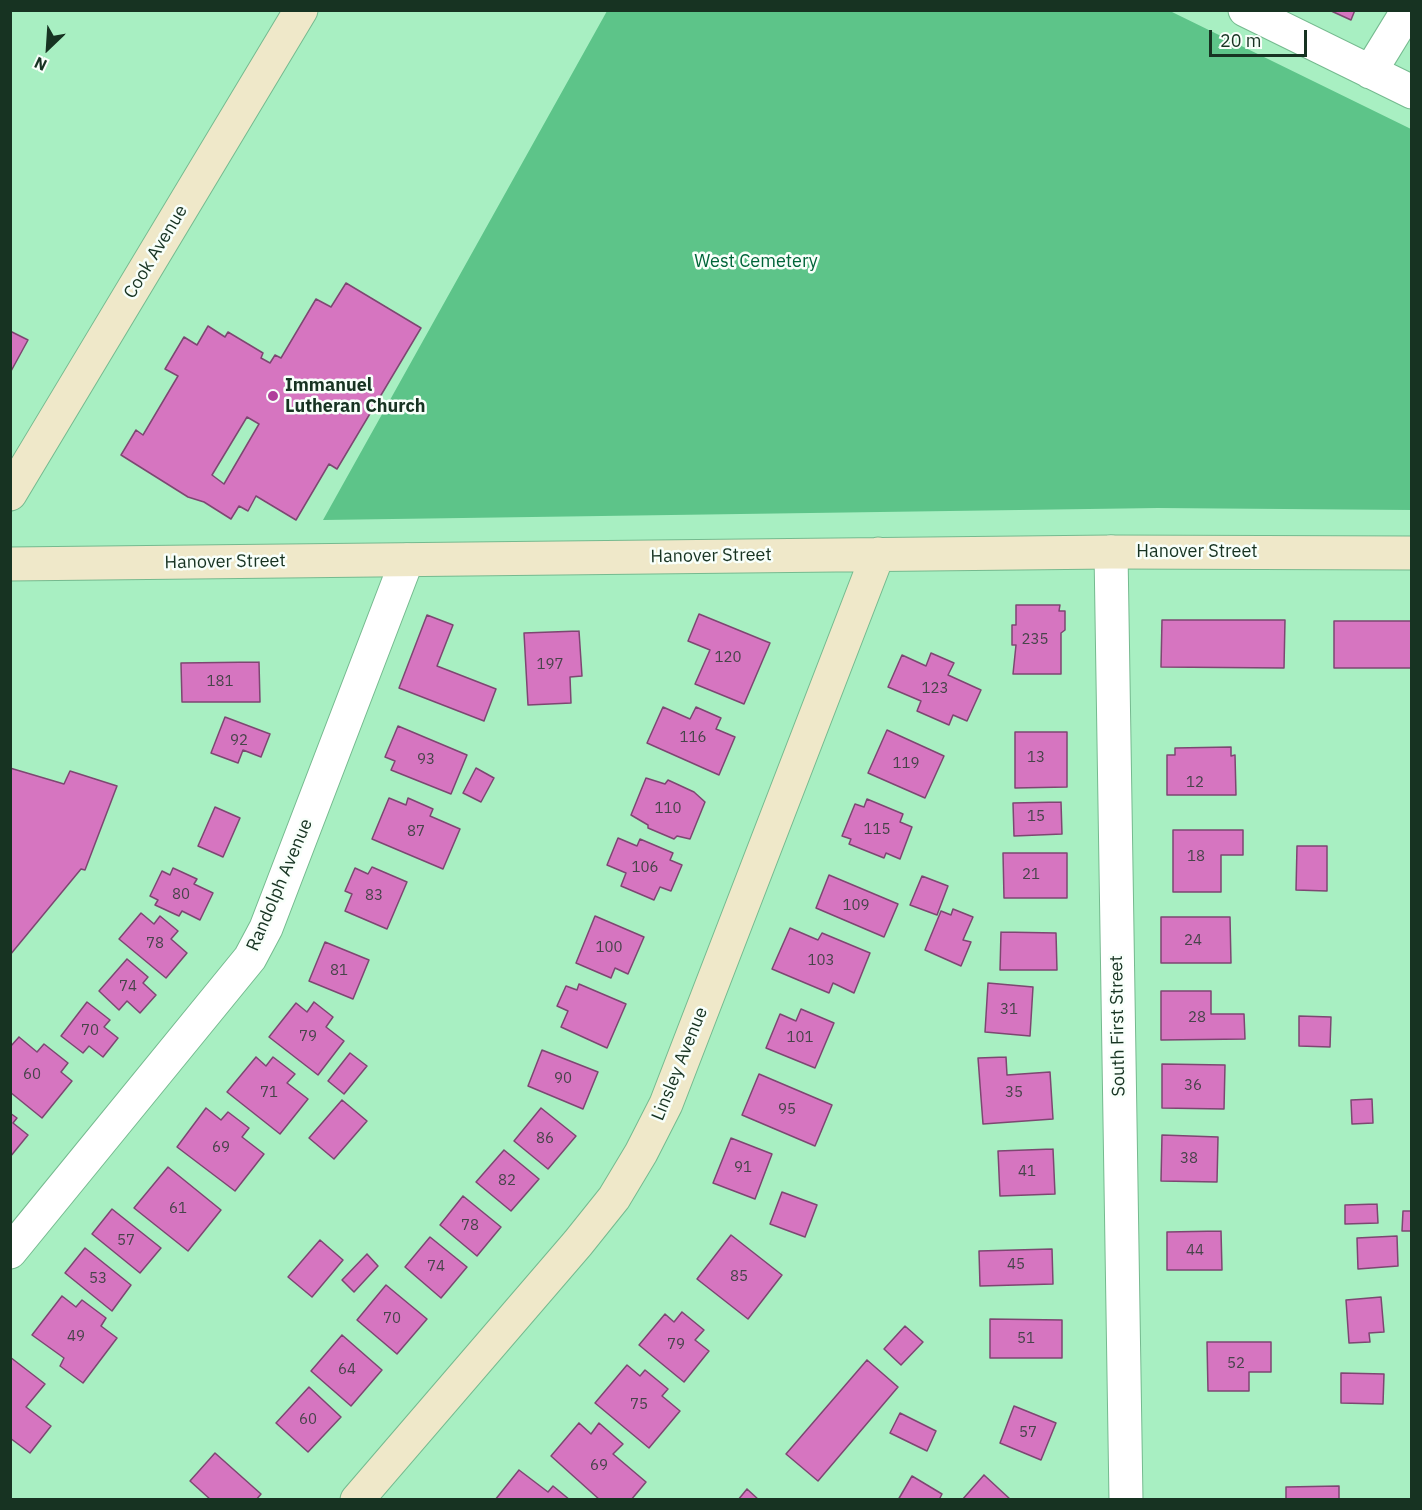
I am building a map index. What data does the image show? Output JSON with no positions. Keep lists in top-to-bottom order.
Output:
{
  "streets": {
    "main road": ["Cook Avenue", "Hanover Street", "Linsley Avenue"],
    "street": ["Randolph Avenue", "South First Street"]
  },
  "crossings": [
    ["Hanover Street", "Randolph Avenue"],
    ["Hanover Street", "South First Street"],
    ["Hanover Street", "Linsley Avenue"]
  ],
  "parks": ["West Cemetery"],
  "places": ["Immanuel Lutheran Church"],
  "house_numbers": [
    "235",
    "120",
    "197",
    "181",
    "123",
    "116",
    "92",
    "13",
    "93",
    "119",
    "12",
    "110",
    "15",
    "115",
    "87",
    "18",
    "106",
    "21",
    "80",
    "83",
    "109",
    "24",
    "78",
    "100",
    "103",
    "81",
    "74",
    "31",
    "28",
    "70",
    "79",
    "101",
    "60",
    "90",
    "36",
    "71",
    "35",
    "95",
    "86",
    "69",
    "38",
    "91",
    "41",
    "82",
    "61",
    "78",
    "57",
    "44",
    "45",
    "74",
    "85",
    "53",
    "70",
    "49",
    "51",
    "79",
    "52",
    "64",
    "75",
    "60",
    "57",
    "69"
  ],
  "scale_bar": "20 m",
  "north": "bottom left"
}
